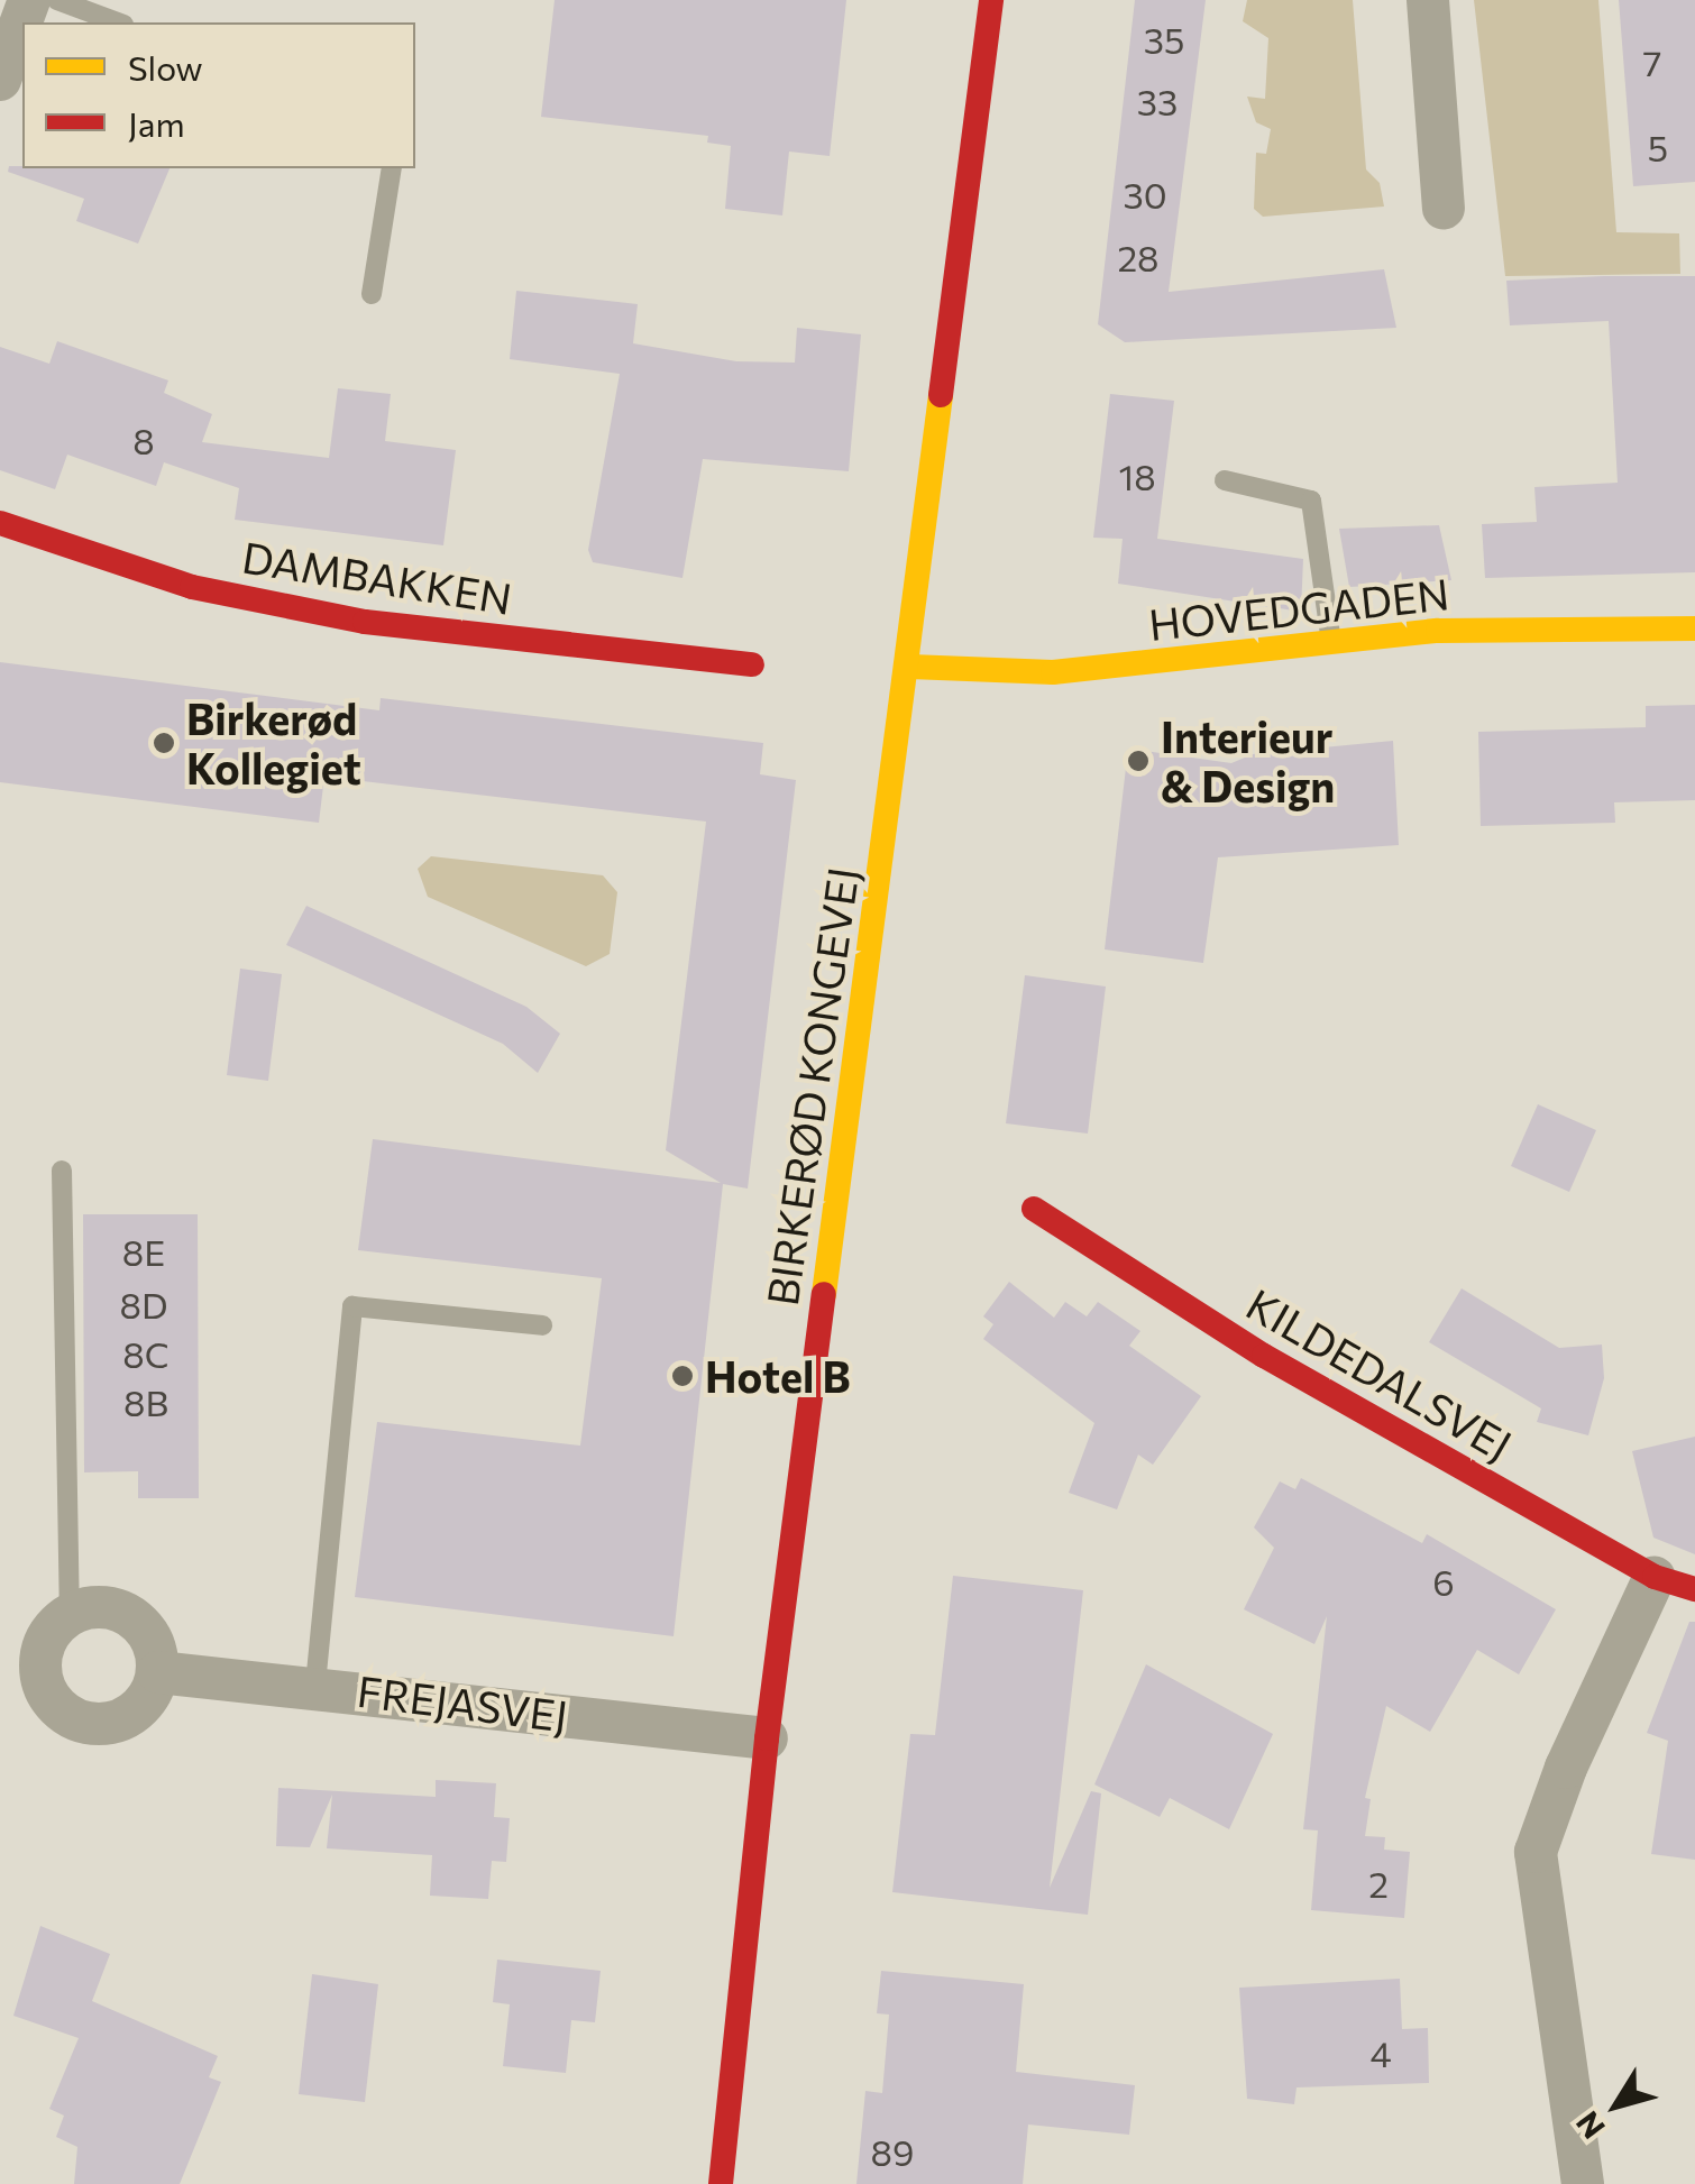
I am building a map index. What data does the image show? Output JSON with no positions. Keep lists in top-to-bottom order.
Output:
{
  "streets": {
    "street": [
      "DAMBAKKEN",
      "HOVEDGADEN",
      "BIRKERØD KONGEVEJ",
      "KILDEDALSVEJ",
      "FREJASVEJ"
    ]
  },
  "crossings": [
    ["HOVEDGADEN", "BIRKERØD KONGEVEJ"],
    ["BIRKERØD KONGEVEJ", "FREJASVEJ"]
  ],
  "places": ["Birkerød Kollegiet", "Interieur & Design", "Hotel B"],
  "house_numbers": [
    "35",
    "7",
    "33",
    "5",
    "30",
    "28",
    "8",
    "18",
    "8E",
    "8D",
    "8C",
    "8B",
    "6",
    "2",
    "4",
    "89"
  ],
  "legend": ["Slow", "Jam"],
  "north": "bottom left"
}
